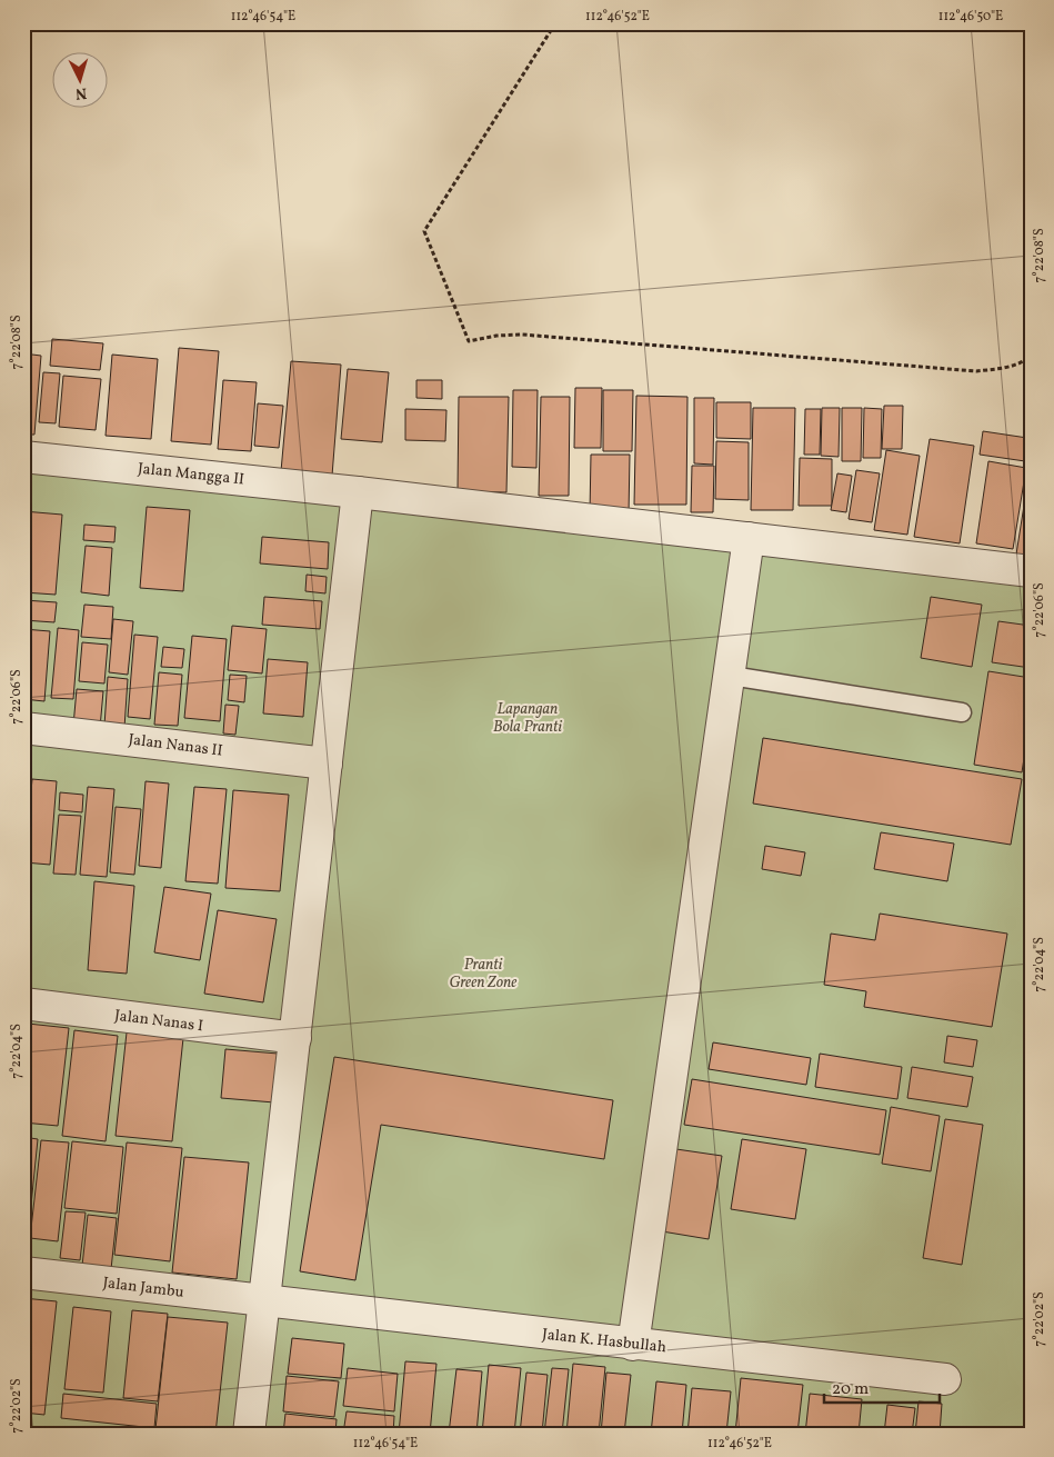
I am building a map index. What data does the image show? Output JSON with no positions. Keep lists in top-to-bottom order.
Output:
{
  "streets": {
    "street": [
      "Jalan Mangga II",
      "Jalan Nanas II",
      "Jalan Nanas I",
      "Jalan Jambu",
      "Jalan K. Hasbullah"
    ]
  },
  "crossings": [
    ["Jalan Jambu", "Jalan K. Hasbullah"]
  ],
  "parks": ["Lapangan Bola Pranti", "Pranti Green Zone"],
  "scale_bar": "20 m",
  "north": "bottom",
  "coordinates": [
    "112°46'54\"E",
    "112°46'52\"E",
    "112°46'50\"E",
    "7°22'08\"S",
    "7°22'06\"S",
    "7°22'04\"S",
    "7°22'02\"S"
  ]
}
